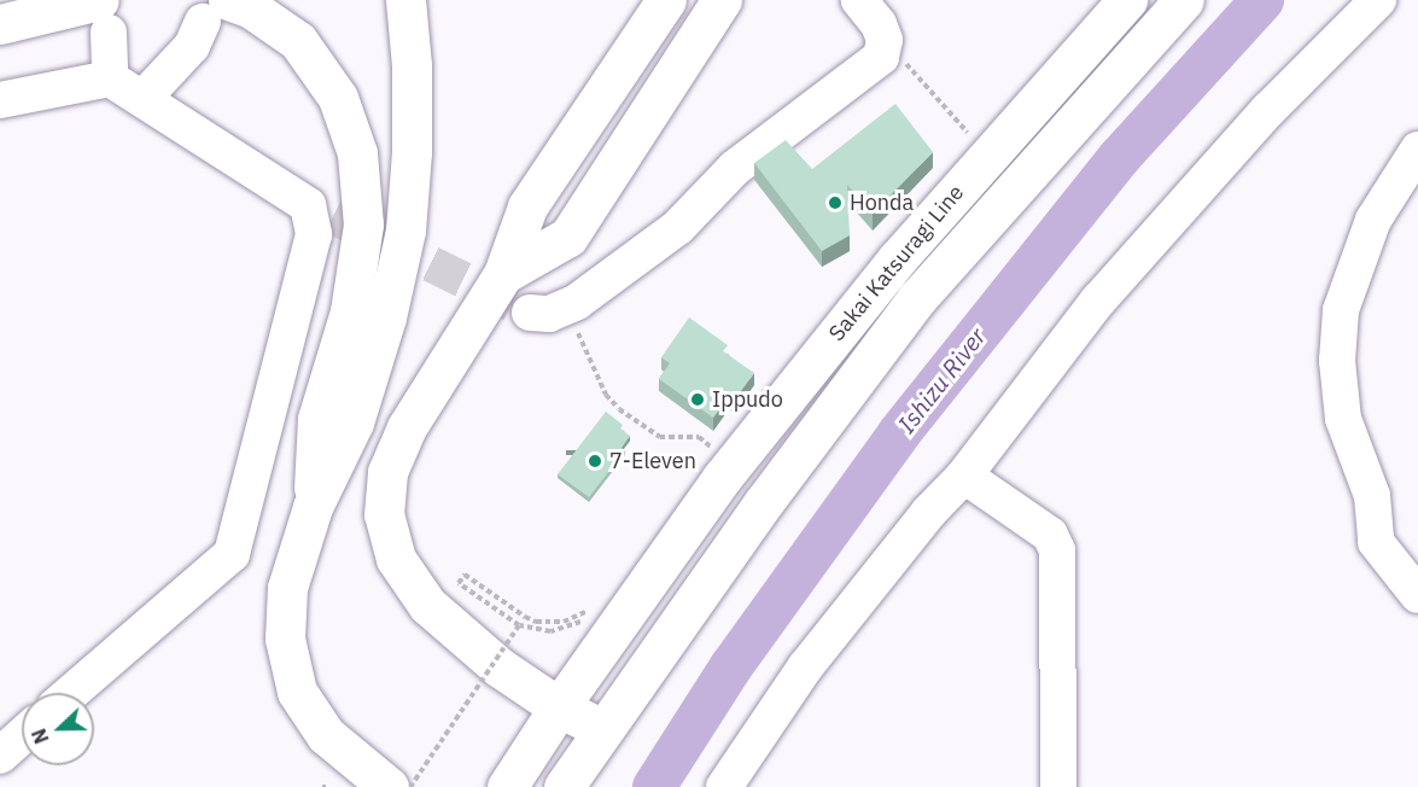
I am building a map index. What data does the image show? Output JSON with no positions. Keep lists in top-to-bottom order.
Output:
{
  "streets": {
    "main road": ["Sakai Katsuragi Line"]
  },
  "water": ["Ishizu River"],
  "places": ["Honda", "Ippudo", "7-Eleven"],
  "north": "left"
}
